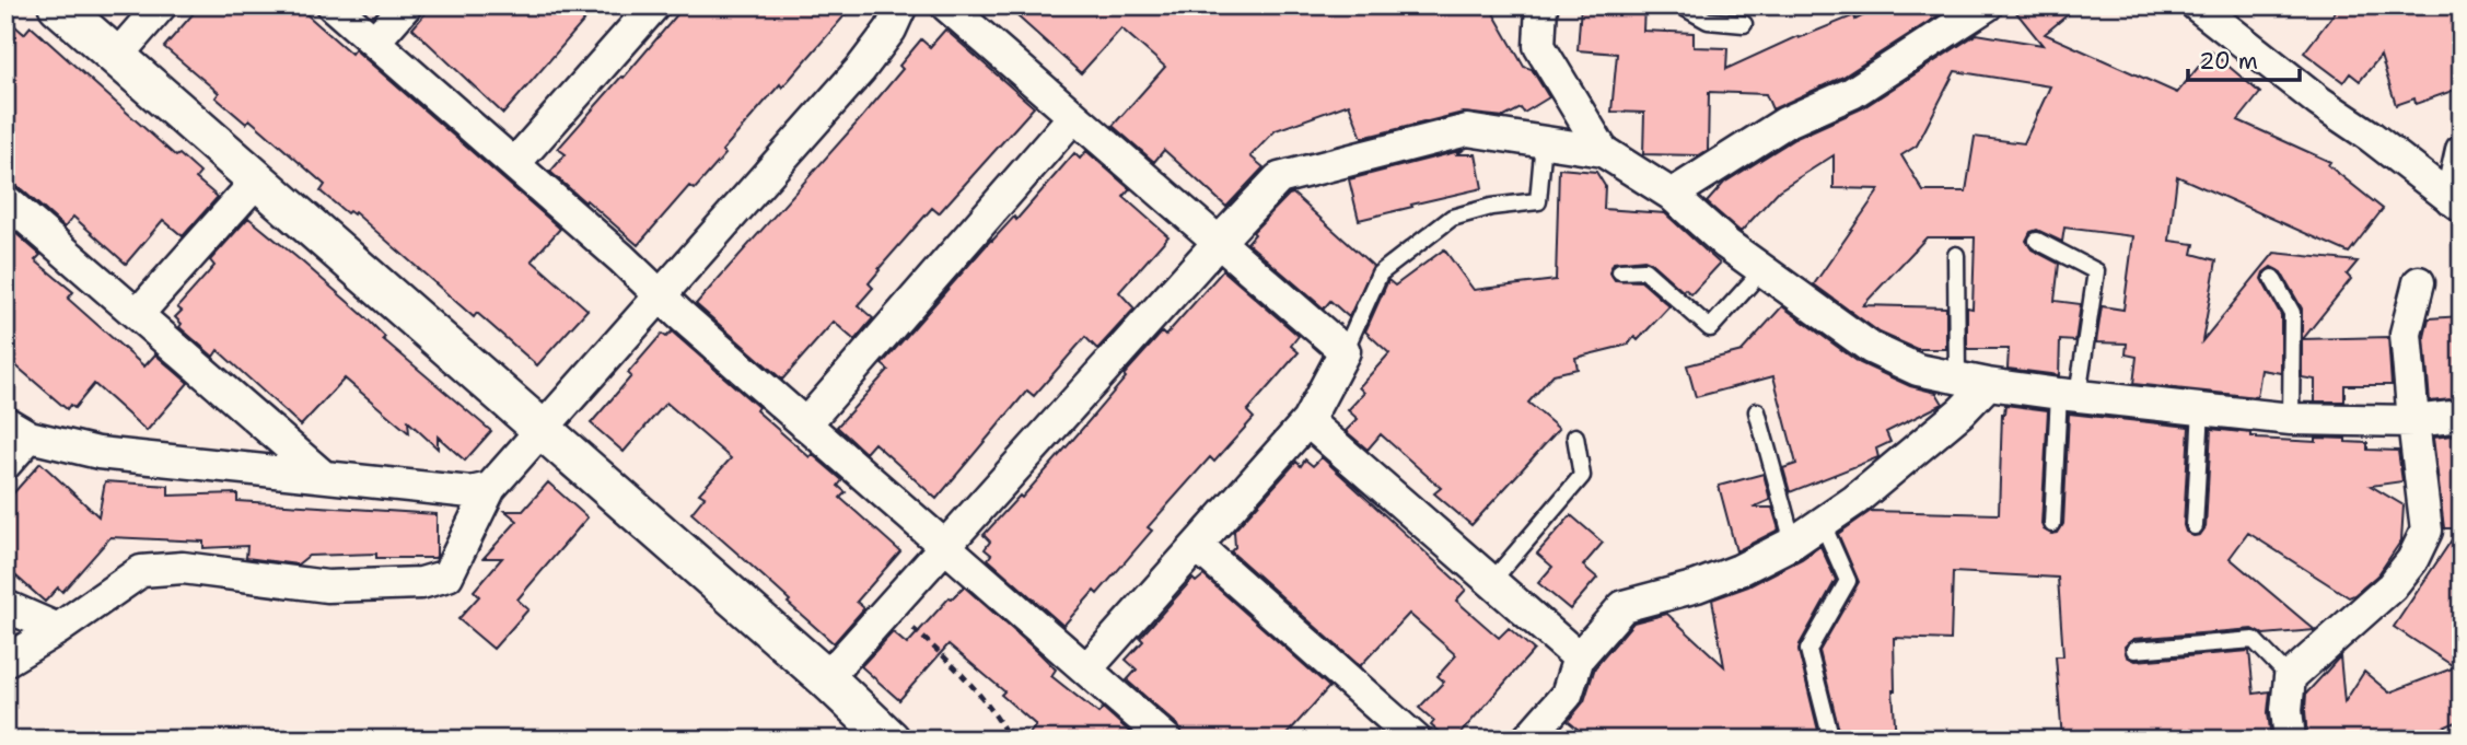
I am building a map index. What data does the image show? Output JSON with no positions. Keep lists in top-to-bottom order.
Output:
{
  "scale_bar": "20 m"
}
